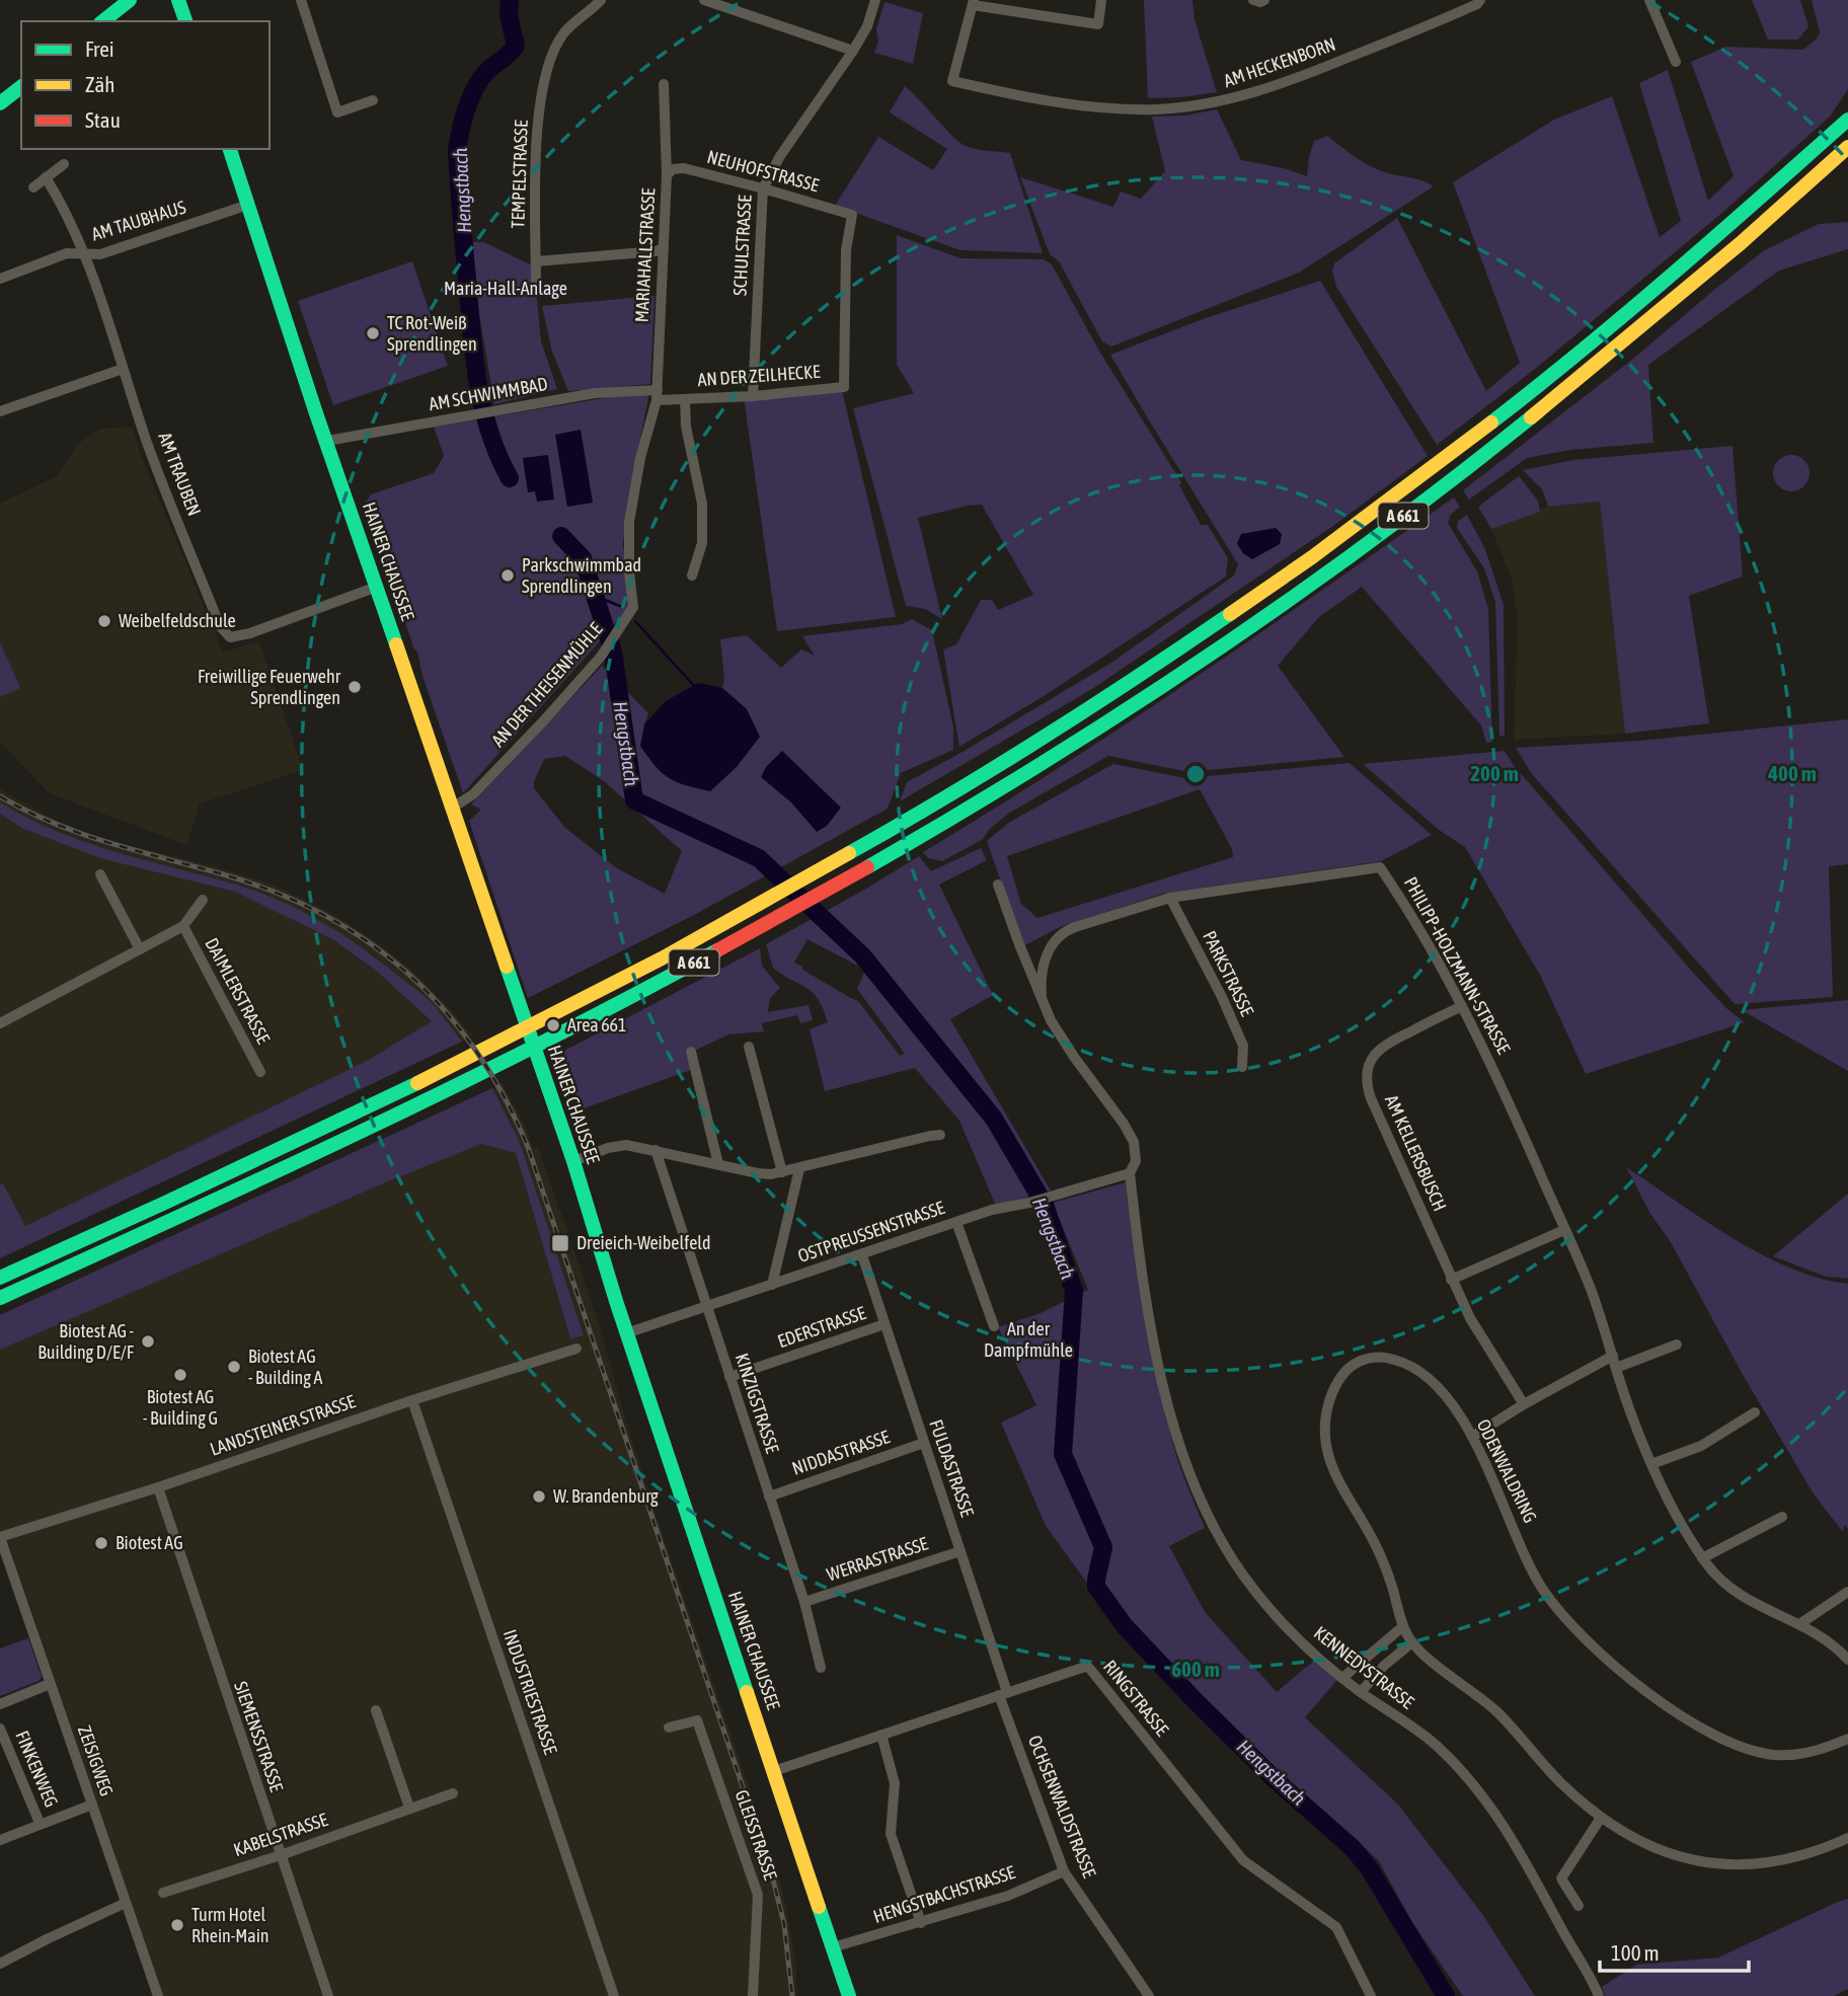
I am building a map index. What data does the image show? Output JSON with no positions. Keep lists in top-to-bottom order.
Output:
{
  "streets": {
    "main road": ["A 661", "HAINER CHAUSSEE"],
    "street": [
      "AM HECKENBORN",
      "NEUHOFSTRASSE",
      "TEMPELSTRASSE",
      "AM TAUBHAUS",
      "SCHULSTRASSE",
      "MARIAHALLSTRASSE",
      "AN DER ZEILHECKE",
      "AM SCHWIMMBAD",
      "AM TRAUBEN",
      "AN DER THEISENMÜHLE",
      "PHILIPP-HOLZMANN-STRASSE",
      "PARKSTRASSE",
      "DAIMLERSTRASSE",
      "AM KELLERSBUSCH",
      "OSTPREUSSENSTRASSE",
      "EDERSTRASSE",
      "KINZIGSTRASSE",
      "LANDSTEINER STRASSE",
      "NIDDASTRASSE",
      "FULDASTRASSE",
      "ODENWALDRING",
      "WERRASTRASSE",
      "KENNEDYSTRASSE",
      "INDUSTRIESTRASSE",
      "RINGSTRASSE",
      "SIEMENSSTRASSE",
      "ZEISIGWEG",
      "FINKENWEG",
      "OCHSENWALDSTRASSE",
      "KABELSTRASSE",
      "GLEISSTRASSE",
      "HENGSTBACHSTRASSE"
    ]
  },
  "crossings": [
    ["NEUHOFSTRASSE", "SCHULSTRASSE"],
    ["NEUHOFSTRASSE", "MARIAHALLSTRASSE"],
    ["NEUHOFSTRASSE", "AN DER ZEILHECKE"],
    ["AM TAUBHAUS", "AM TRAUBEN"],
    ["AM TAUBHAUS", "HAINER CHAUSSEE"],
    ["SCHULSTRASSE", "AN DER ZEILHECKE"],
    ["MARIAHALLSTRASSE", "AM SCHWIMMBAD"],
    ["MARIAHALLSTRASSE", "AN DER THEISENMÜHLE"],
    ["AM SCHWIMMBAD", "HAINER CHAUSSEE"],
    ["AM SCHWIMMBAD", "AN DER THEISENMÜHLE"],
    ["AM TRAUBEN", "HAINER CHAUSSEE"],
    ["HAINER CHAUSSEE", "AN DER THEISENMÜHLE"],
    ["HAINER CHAUSSEE", "OSTPREUSSENSTRASSE"],
    ["HAINER CHAUSSEE", "RINGSTRASSE"],
    ["HAINER CHAUSSEE", "HENGSTBACHSTRASSE"],
    ["PHILIPP-HOLZMANN-STRASSE", "PARKSTRASSE"],
    ["PHILIPP-HOLZMANN-STRASSE", "AM KELLERSBUSCH"],
    ["PHILIPP-HOLZMANN-STRASSE", "OSTPREUSSENSTRASSE"],
    ["PHILIPP-HOLZMANN-STRASSE", "KENNEDYSTRASSE"],
    ["OSTPREUSSENSTRASSE", "KINZIGSTRASSE"],
    ["OSTPREUSSENSTRASSE", "FULDASTRASSE"],
    ["OSTPREUSSENSTRASSE", "KENNEDYSTRASSE"],
    ["EDERSTRASSE", "KINZIGSTRASSE"],
    ["EDERSTRASSE", "FULDASTRASSE"],
    ["KINZIGSTRASSE", "NIDDASTRASSE"],
    ["KINZIGSTRASSE", "WERRASTRASSE"],
    ["LANDSTEINER STRASSE", "INDUSTRIESTRASSE"],
    ["LANDSTEINER STRASSE", "SIEMENSSTRASSE"],
    ["LANDSTEINER STRASSE", "ZEISIGWEG"],
    ["NIDDASTRASSE", "FULDASTRASSE"],
    ["FULDASTRASSE", "WERRASTRASSE"],
    ["FULDASTRASSE", "RINGSTRASSE"],
    ["FULDASTRASSE", "OCHSENWALDSTRASSE"],
    ["RINGSTRASSE", "OCHSENWALDSTRASSE"],
    ["SIEMENSSTRASSE", "KABELSTRASSE"],
    ["ZEISIGWEG", "FINKENWEG"],
    ["OCHSENWALDSTRASSE", "HENGSTBACHSTRASSE"]
  ],
  "water": ["Hengstbach"],
  "parks": ["Maria-Hall-Anlage", "An der Dampfmühle"],
  "places": {
    "other": [
      "TC Rot-Weiß Sprendlingen",
      "Parkschwimmbad Sprendlingen",
      "Weibelfeldschule",
      "Freiwillige Feuerwehr Sprendlingen",
      "Area 661",
      "Biotest AG - Building D/E/F",
      "Biotest AG - Building A",
      "Biotest AG - Building G",
      "W. Brandenburg",
      "Biotest AG",
      "Turm Hotel Rhein-Main"
    ],
    "transit": ["Dreieich-Weibelfeld"]
  },
  "legend": ["Frei", "Zäh", "Stau"],
  "scale_bar": "100 m",
  "rings": ["200 m", "400 m", "600 m"]
}
